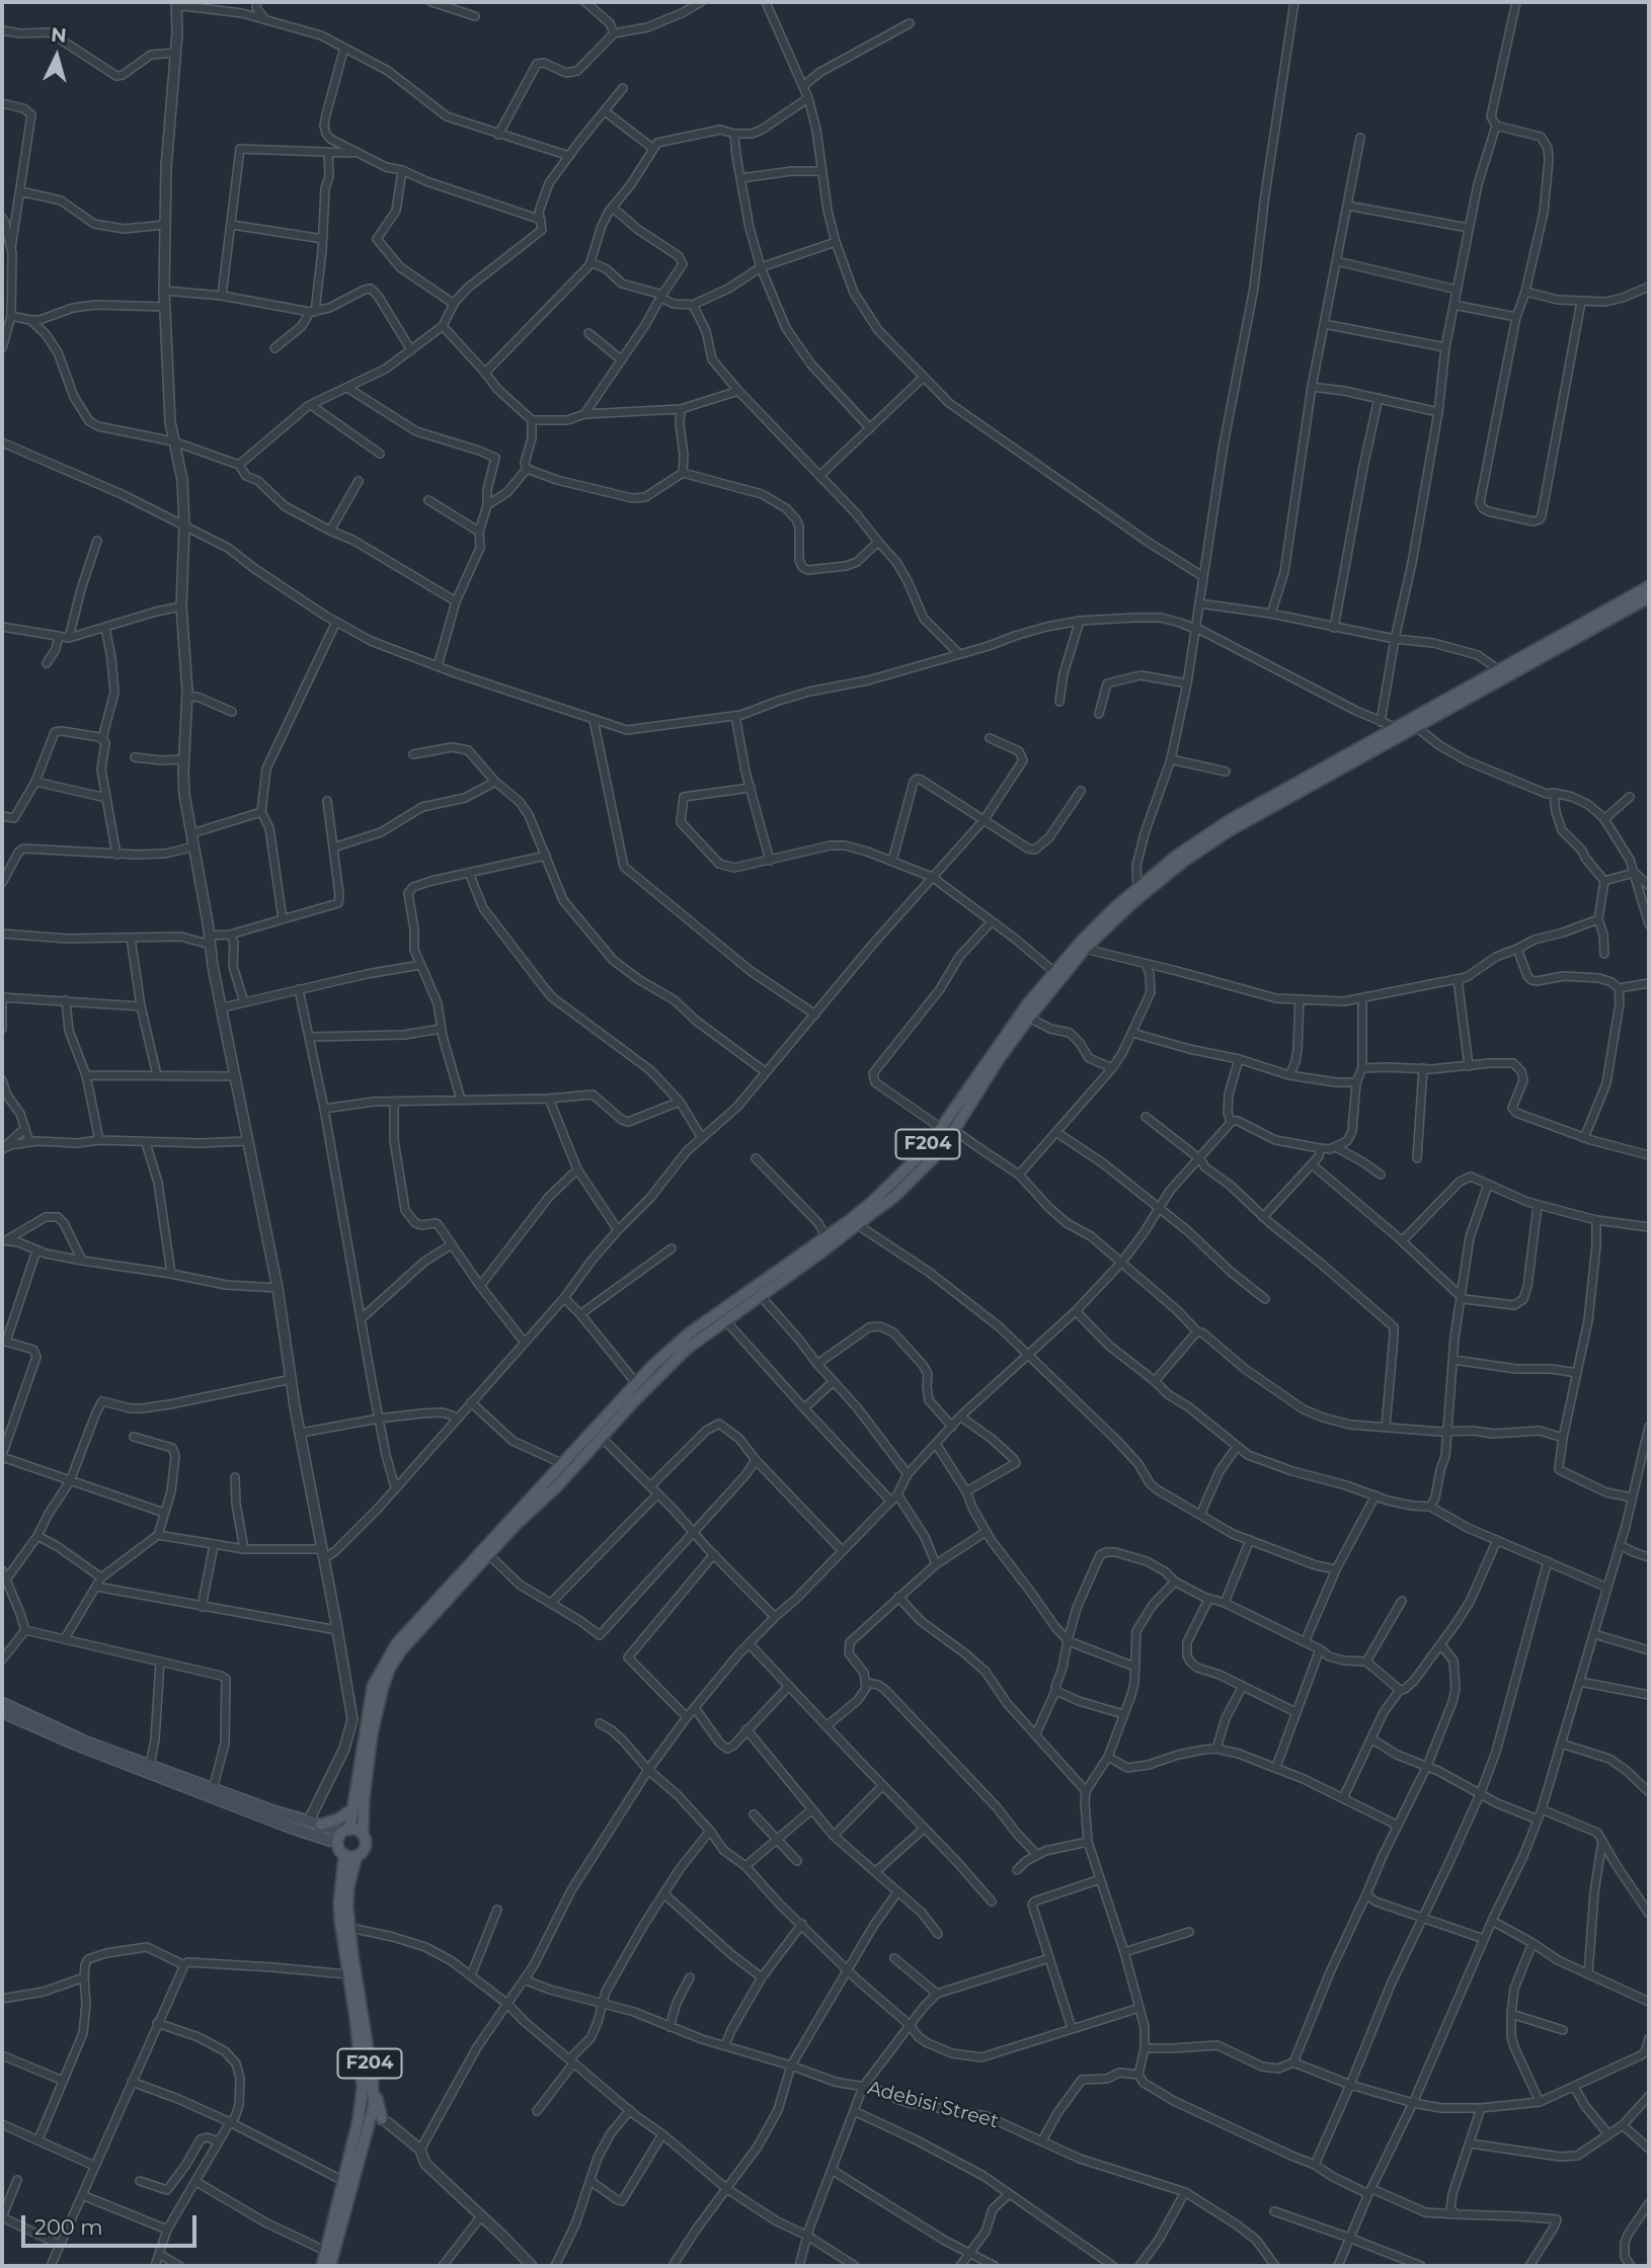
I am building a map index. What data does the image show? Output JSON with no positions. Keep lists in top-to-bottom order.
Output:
{
  "streets": {
    "main road": ["F204"],
    "street": ["Adebisi Street"]
  },
  "scale_bar": "200 m",
  "north": "top"
}
